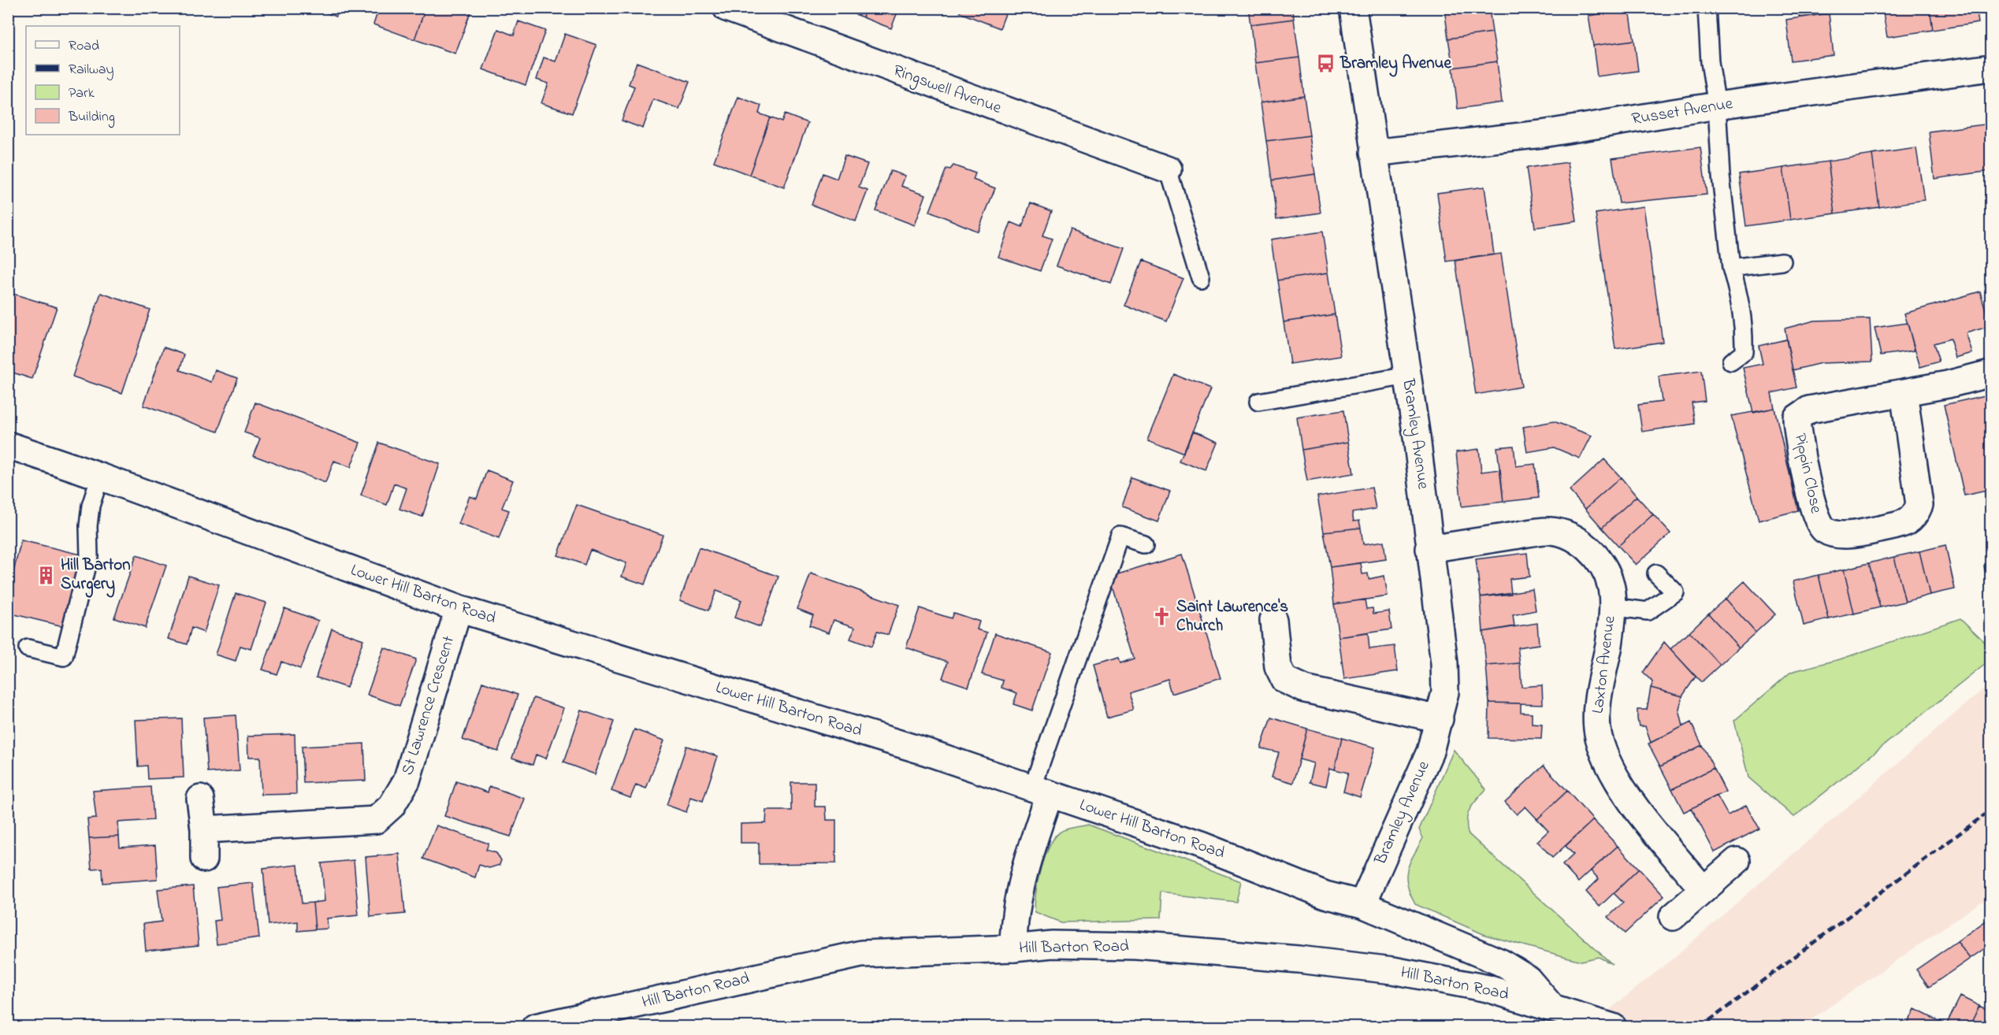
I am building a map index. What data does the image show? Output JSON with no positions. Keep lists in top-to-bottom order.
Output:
{
  "streets": {
    "street": [
      "Ringswell Avenue",
      "Russet Avenue",
      "Bramley Avenue",
      "Pippin Close",
      "Lower Hill Barton Road",
      "Laxton Avenue",
      "St Lawrence Crescent",
      "Hill Barton Road"
    ]
  },
  "crossings": [
    ["Russet Avenue", "Bramley Avenue"],
    ["Bramley Avenue", "Lower Hill Barton Road"],
    ["Bramley Avenue", "Laxton Avenue"],
    ["Lower Hill Barton Road", "St Lawrence Crescent"],
    ["Lower Hill Barton Road", "Hill Barton Road"]
  ],
  "places": {
    "bus stop": ["Bramley Avenue"],
    "building": ["Hill Barton Surgery"],
    "church": ["Saint Lawrence's Church"]
  },
  "legend": [
    "Road",
    "Railway",
    "Park",
    "Building"
  ]
}
